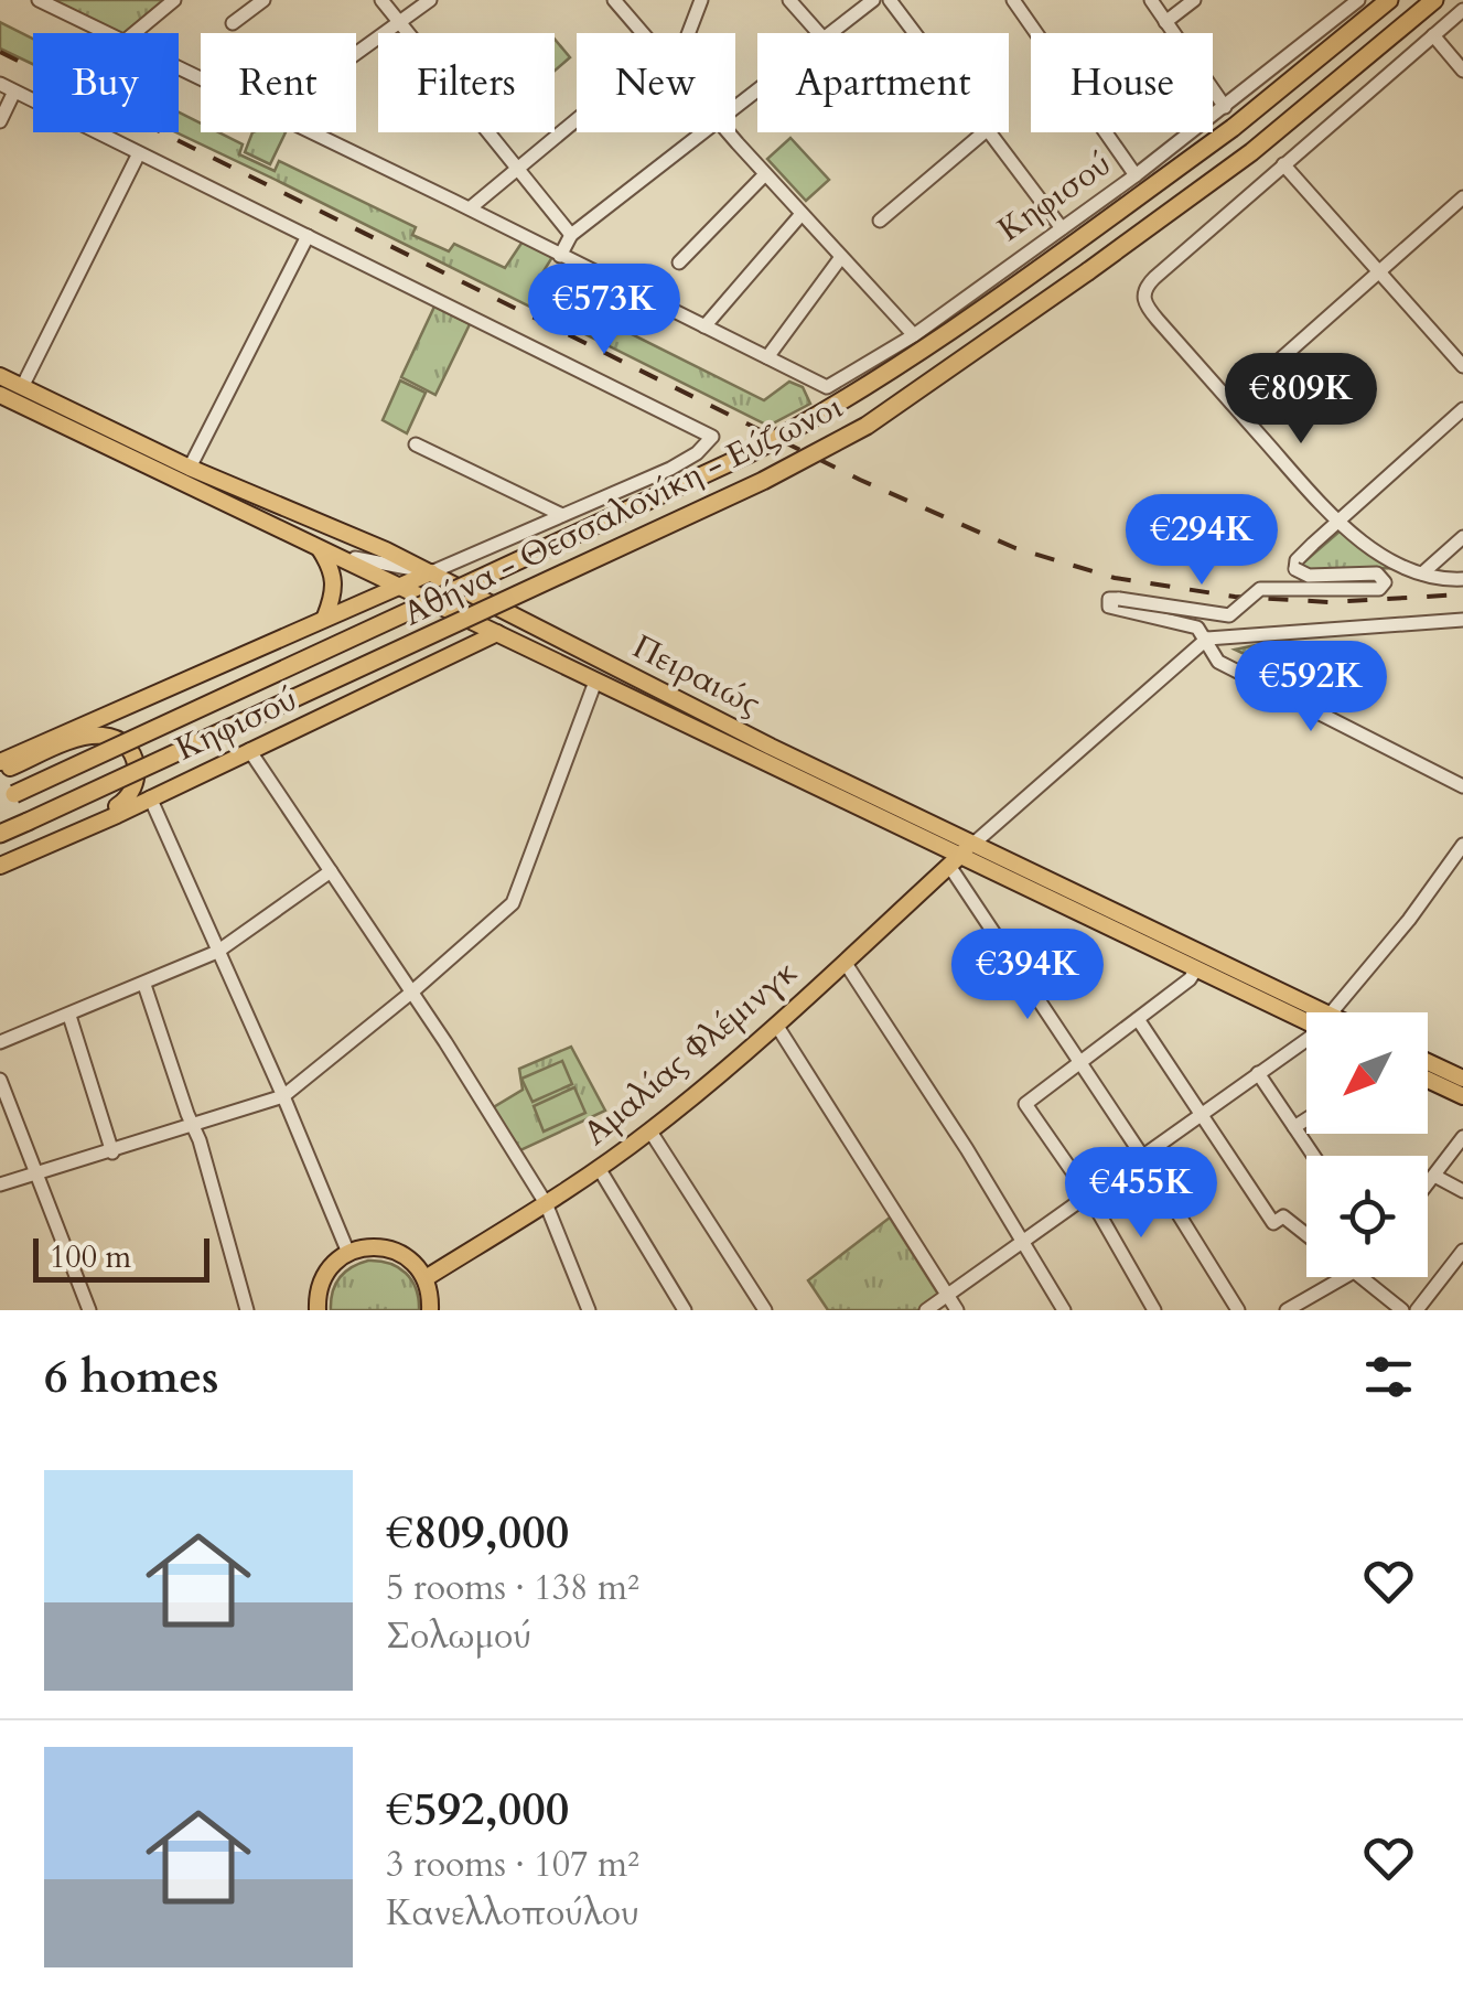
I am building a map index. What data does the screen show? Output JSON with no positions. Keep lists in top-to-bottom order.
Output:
{
  "streets": {
    "highway": ["Αθήνα - Θεσσαλονίκη - Εύζωνοι"],
    "main road": ["Κηφισού", "Πειραιώς", "Αμαλίας Φλέμινγκ"]
  },
  "crossings": [
    ["Κηφισού", "Πειραιώς"],
    ["Πειραιώς", "Αμαλίας Φλέμινγκ"]
  ],
  "scale_bar": "100 m",
  "north": "bottom left",
  "page": {
    "chip": [
      "Buy",
      "Rent",
      "Filters",
      "New",
      "Apartment",
      "House"
    ],
    "price": [
      "€573K",
      "€809K",
      "€294K",
      "€592K",
      "€394K",
      "€455K"
    ],
    "scale": "100 m",
    "heading": "6 homes",
    "list": [
      {
        "name": "€809,000",
        "note": "5 rooms · 138 m² · Σολωμού"
      },
      {
        "name": "€592,000",
        "note": "3 rooms · 107 m² · Κανελλοπούλου"
      }
    ]
  }
}
